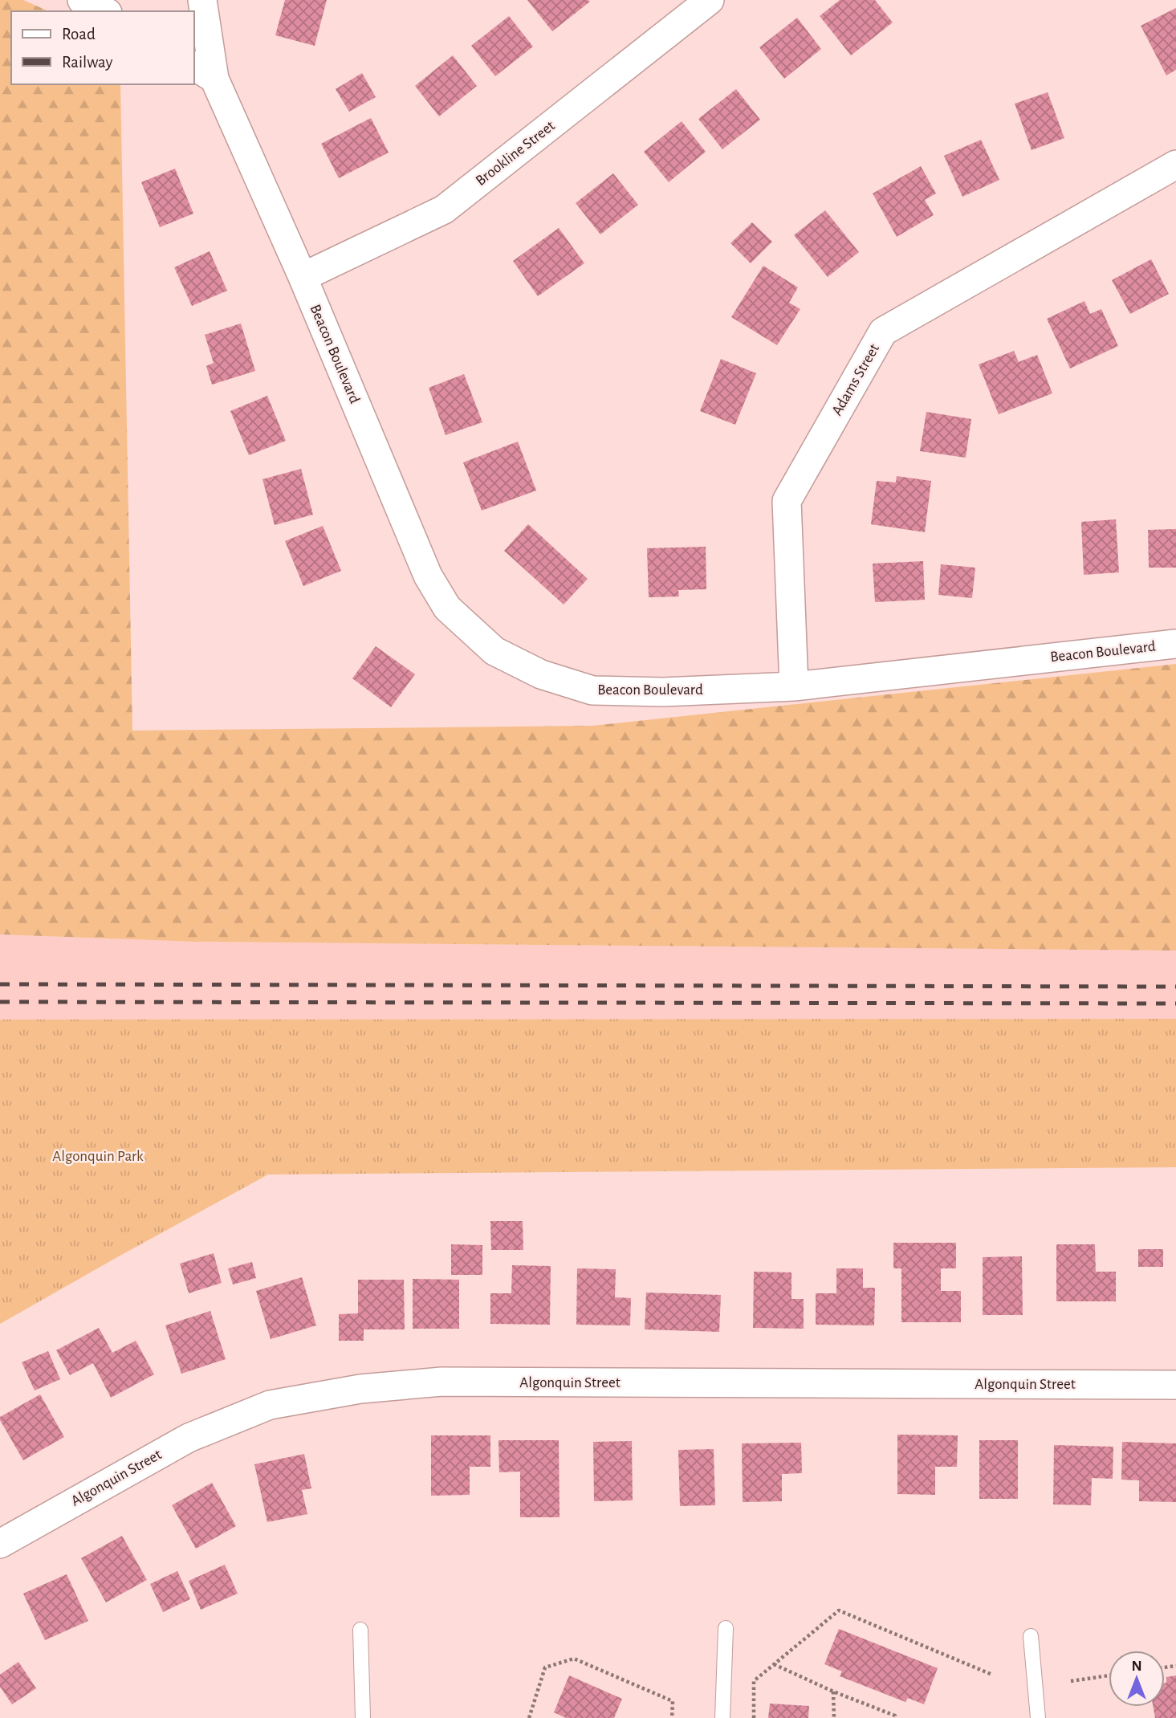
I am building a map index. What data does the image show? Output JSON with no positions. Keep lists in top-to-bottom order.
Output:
{
  "streets": {
    "street": [
      "Brookline Street",
      "Beacon Boulevard",
      "Adams Street",
      "Algonquin Street"
    ]
  },
  "crossings": [
    ["Brookline Street", "Beacon Boulevard"],
    ["Beacon Boulevard", "Adams Street"]
  ],
  "parks": ["Algonquin Park"],
  "legend": ["Road", "Railway"],
  "north": "top"
}
